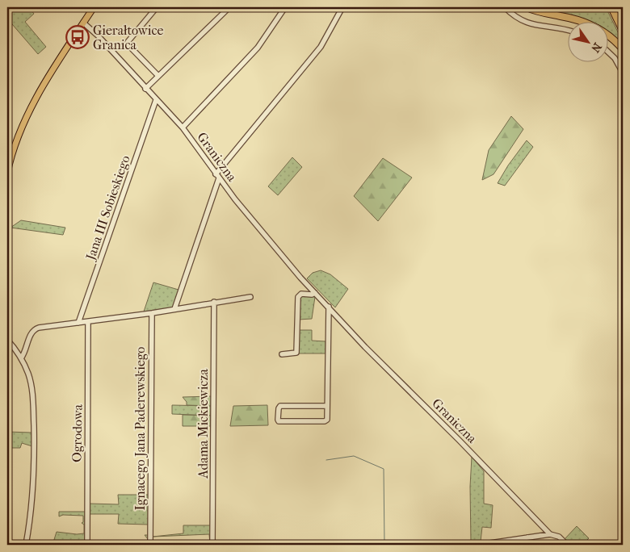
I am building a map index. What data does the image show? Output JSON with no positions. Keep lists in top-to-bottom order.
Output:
{
  "streets": {
    "street": [
      "Graniczna",
      "Jana III Sobieskiego",
      "Adama Mickiewicza",
      "Ignacego Jana Paderewskiego",
      "Ogrodowa"
    ]
  },
  "crossings": [
    ["Graniczna", "Jana III Sobieskiego"]
  ],
  "places": {
    "bus stop": ["Gierałtowice Granica"]
  },
  "north": "bottom right"
}
